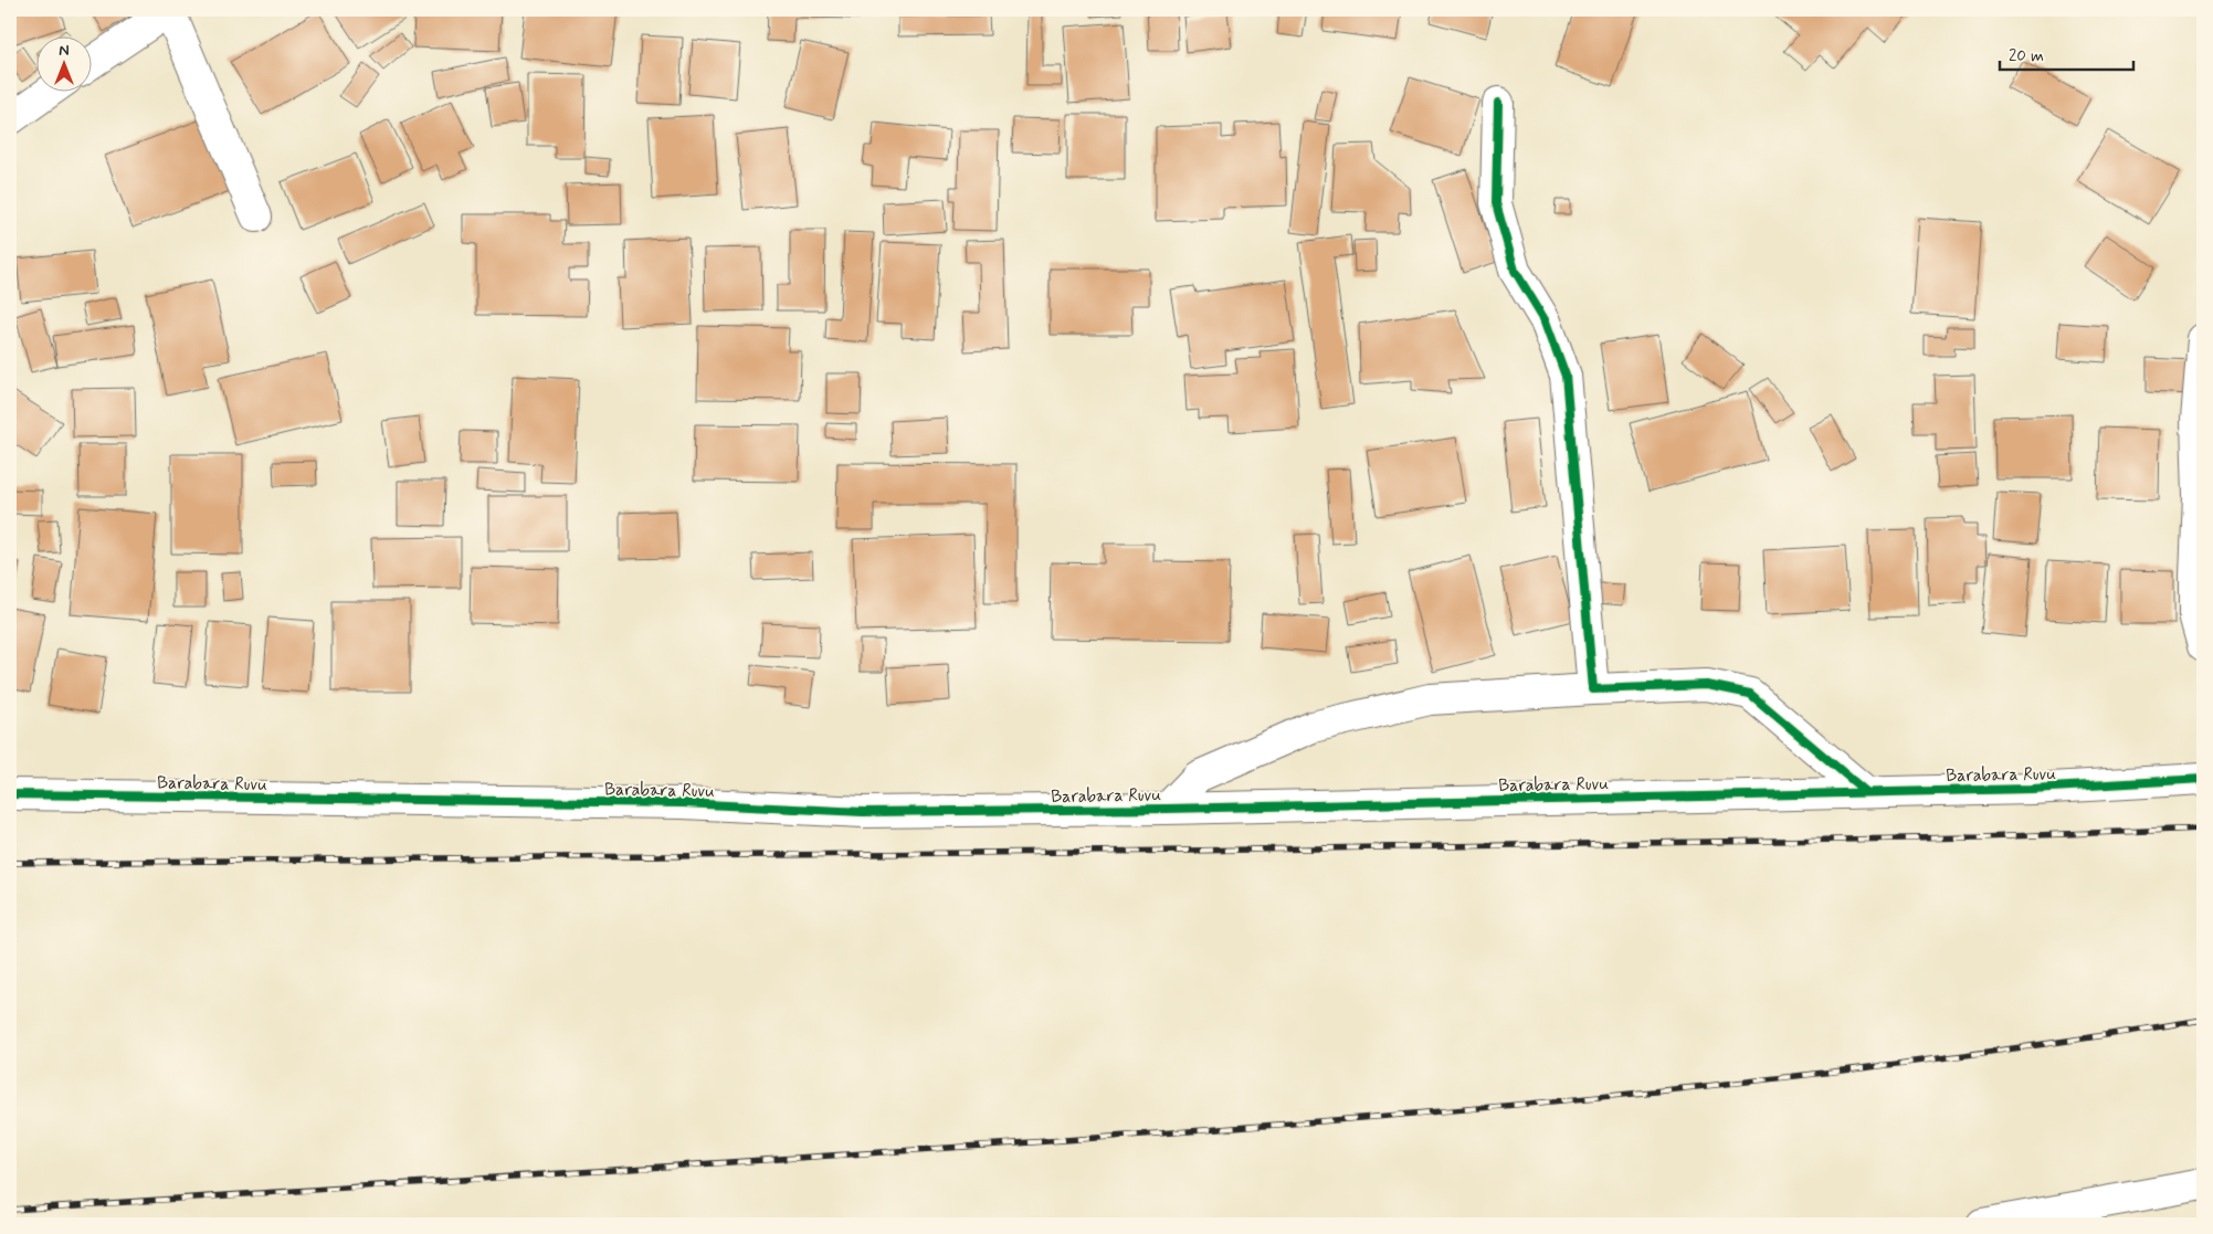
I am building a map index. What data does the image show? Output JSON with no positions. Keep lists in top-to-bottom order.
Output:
{
  "streets": {
    "street": ["Barabara Ruvu"]
  },
  "scale_bar": "20 m",
  "north": "top"
}
